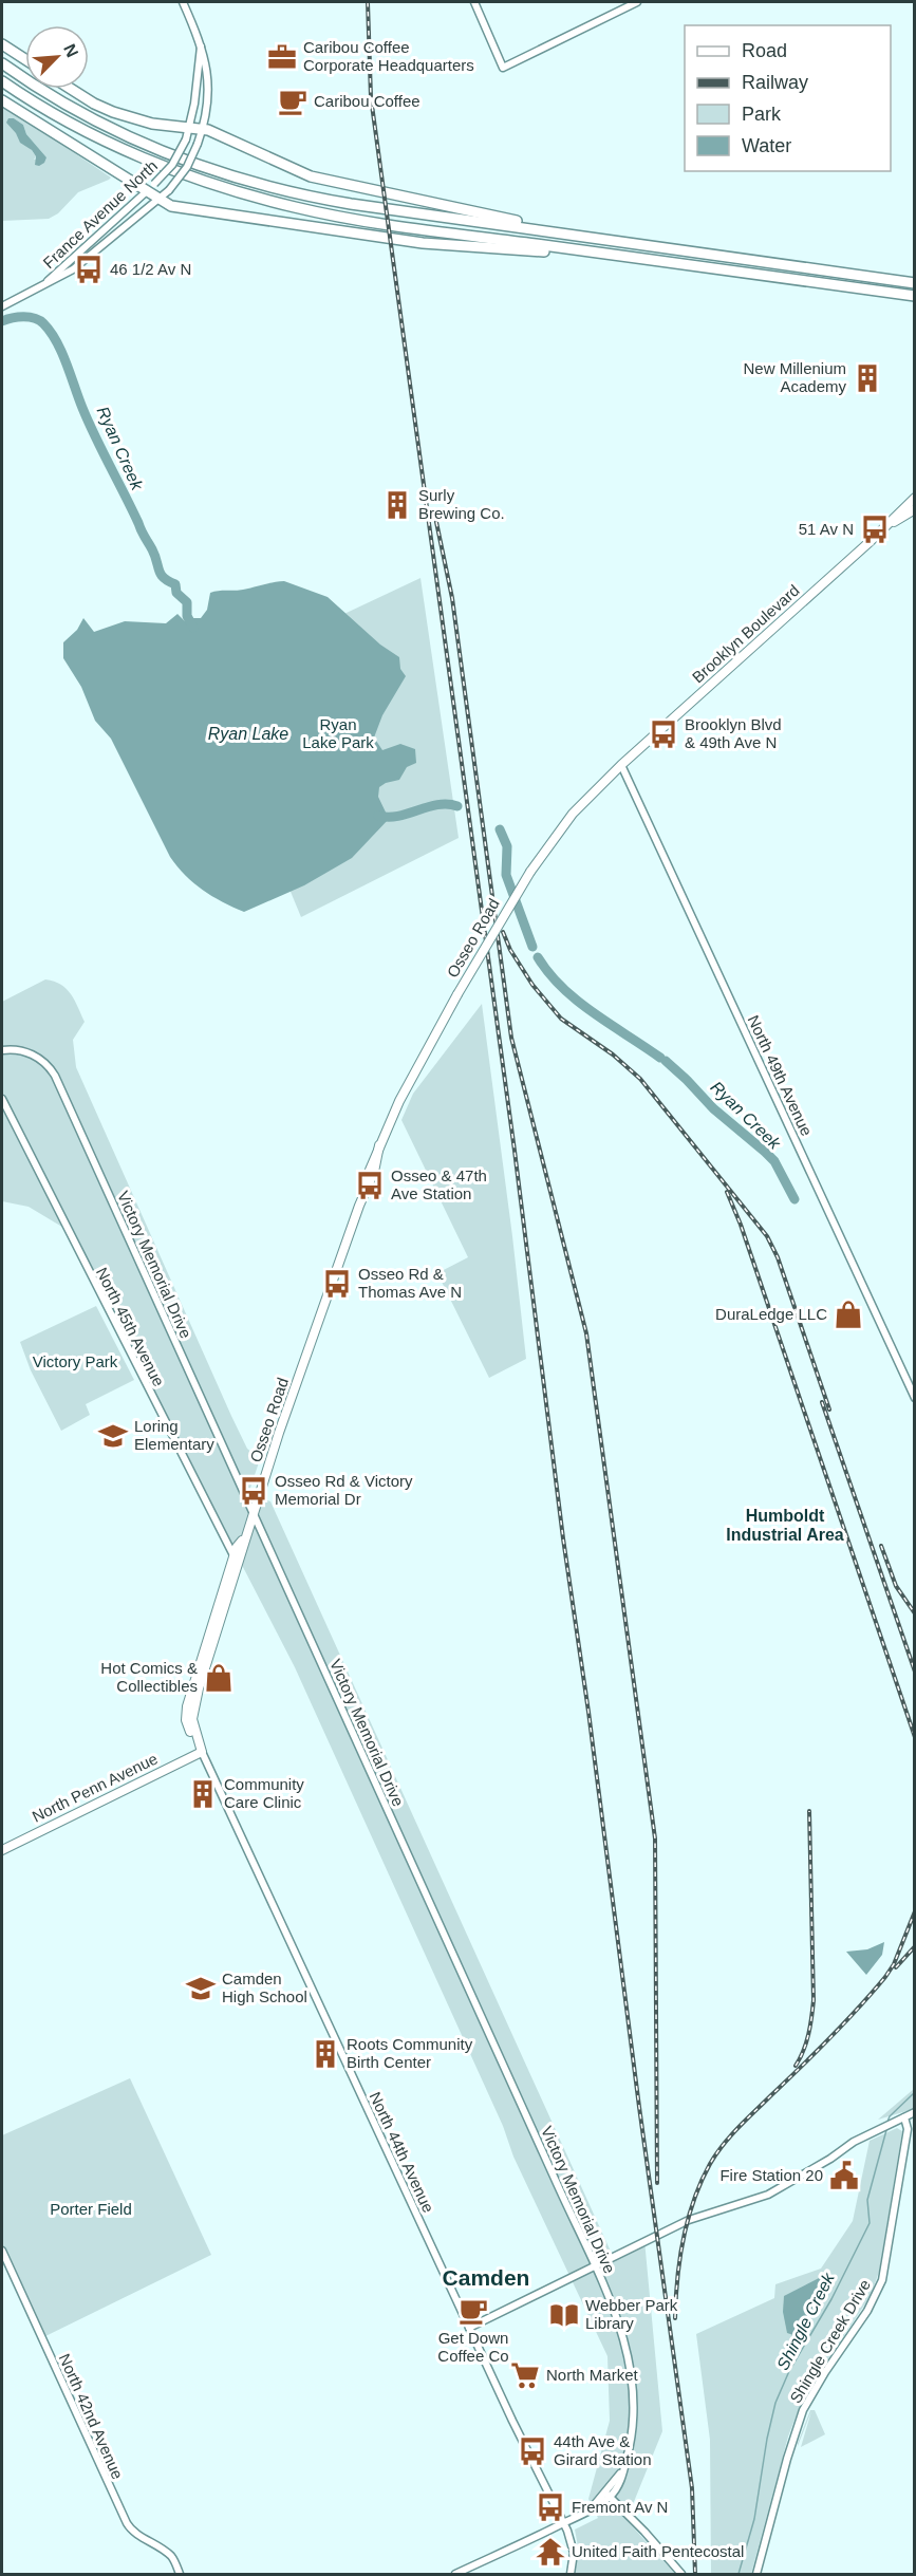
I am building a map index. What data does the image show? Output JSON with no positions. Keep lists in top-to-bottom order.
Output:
{
  "streets": {
    "main road": ["Brooklyn Boulevard", "Osseo Road", "North Penn Avenue"],
    "street": [
      "France Avenue North",
      "North 49th Avenue",
      "Victory Memorial Drive",
      "North 45th Avenue",
      "North 44th Avenue",
      "Shingle Creek Drive",
      "North 42nd Avenue"
    ]
  },
  "crossings": [
    ["Brooklyn Boulevard", "Osseo Road"],
    ["Brooklyn Boulevard", "North 49th Avenue"],
    ["Osseo Road", "North 49th Avenue"],
    ["Osseo Road", "Victory Memorial Drive"],
    ["Osseo Road", "North 45th Avenue"],
    ["Osseo Road", "North Penn Avenue"],
    ["Osseo Road", "North 44th Avenue"],
    ["Victory Memorial Drive", "North 44th Avenue"],
    ["North Penn Avenue", "North 44th Avenue"]
  ],
  "districts": ["Humboldt Industrial Area", "Camden"],
  "water": ["Ryan Creek", "Ryan Lake", "Shingle Creek"],
  "parks": ["Ryan Lake Park", "Victory Park", "Porter Field"],
  "places": {
    "office": ["Caribou Coffee Corporate Headquarters"],
    "cafe": ["Caribou Coffee", "Get Down Coffee Co"],
    "bus stop": [
      "46 1/2 Av N",
      "51 Av N",
      "Brooklyn Blvd & 49th Ave N",
      "Osseo & 47th Ave Station",
      "Osseo Rd & Thomas Ave N",
      "Osseo Rd & Victory Memorial Dr",
      "44th Ave & Girard Station",
      "Fremont Av N"
    ],
    "building": [
      "New Millenium Academy",
      "Surly Brewing Co.",
      "Community Care Clinic",
      "Roots Community Birth Center"
    ],
    "shop": ["DuraLedge LLC", "Hot Comics & Collectibles"],
    "school or university": ["Loring Elementary", "Camden High School"],
    "public building": ["Fire Station 20"],
    "library": ["Webber Park Library"],
    "supermarket": ["North Market"],
    "temple": ["United Faith Pentecostal"]
  },
  "legend": [
    "Road",
    "Railway",
    "Park",
    "Water"
  ],
  "north": "top right"
}
